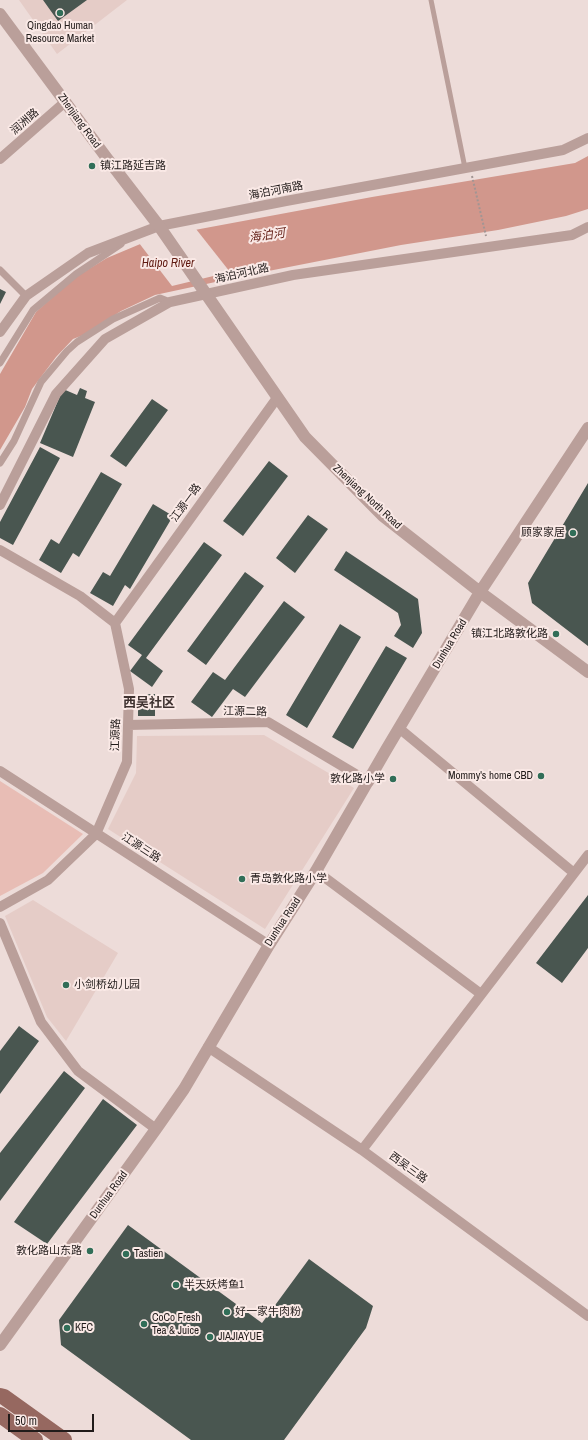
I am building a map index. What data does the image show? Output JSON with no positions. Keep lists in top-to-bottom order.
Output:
{
  "streets": {
    "street": [
      "Zhenjiang Road",
      "润洲路",
      "海泊河南路",
      "海泊河北路",
      "Zhenjiang North Road",
      "江源一路",
      "Dunhua Road",
      "江源二路",
      "江源路",
      "江源三路",
      "西吴三路"
    ]
  },
  "crossings": [
    ["Zhenjiang Road", "润洲路"],
    ["Zhenjiang Road", "海泊河南路"],
    ["Zhenjiang Road", "海泊河北路"],
    ["Zhenjiang Road", "Zhenjiang North Road"],
    ["海泊河北路", "Zhenjiang North Road"],
    ["Zhenjiang North Road", "江源一路"],
    ["Zhenjiang North Road", "Dunhua Road"],
    ["江源一路", "江源路"],
    ["Dunhua Road", "江源二路"],
    ["Dunhua Road", "江源三路"],
    ["Dunhua Road", "西吴三路"],
    ["江源二路", "江源路"],
    ["江源路", "江源三路"]
  ],
  "districts": ["西吴社区"],
  "water": ["海泊河", "Haipo River"],
  "places": [
    "Qingdao Human Resource Market",
    "镇江路延吉路",
    "顾家家居",
    "镇江北路敦化路",
    "Mommy's home CBD",
    "敦化路小学",
    "青岛敦化路小学",
    "小剑桥幼儿园",
    "敦化路山东路",
    "Tastien",
    "半天妖烤鱼1",
    "好一家牛肉粉",
    "CoCo Fresh Tea & Juice",
    "KFC",
    "JIAJIAYUE"
  ],
  "scale_bar": "50 m"
}
